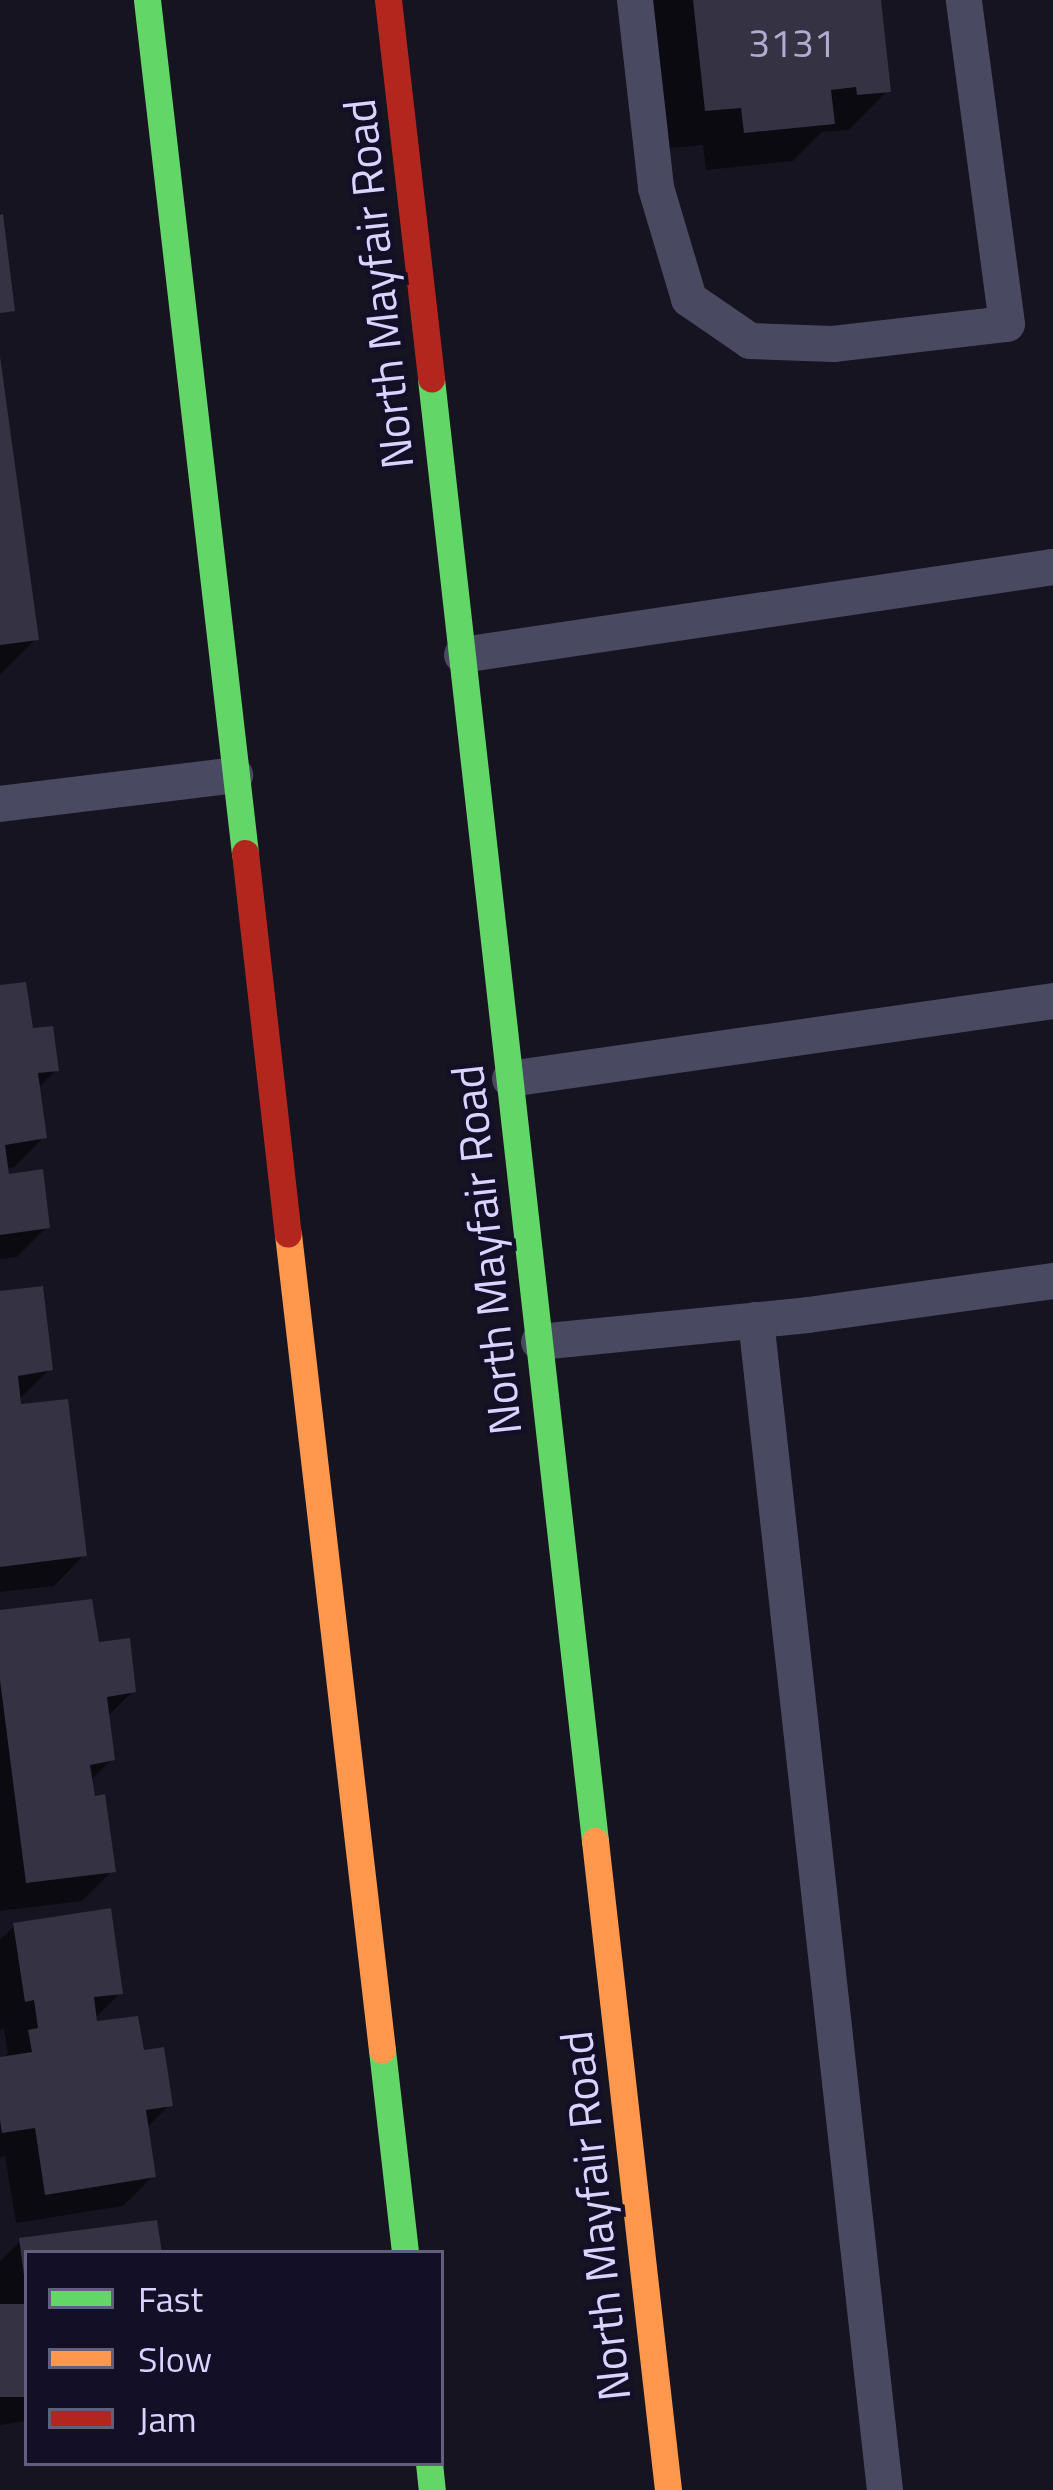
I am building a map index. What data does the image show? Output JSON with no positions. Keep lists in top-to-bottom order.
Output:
{
  "streets": {
    "main road": ["North Mayfair Road"]
  },
  "house_numbers": ["3131"],
  "legend": ["Fast", "Slow", "Jam"]
}
